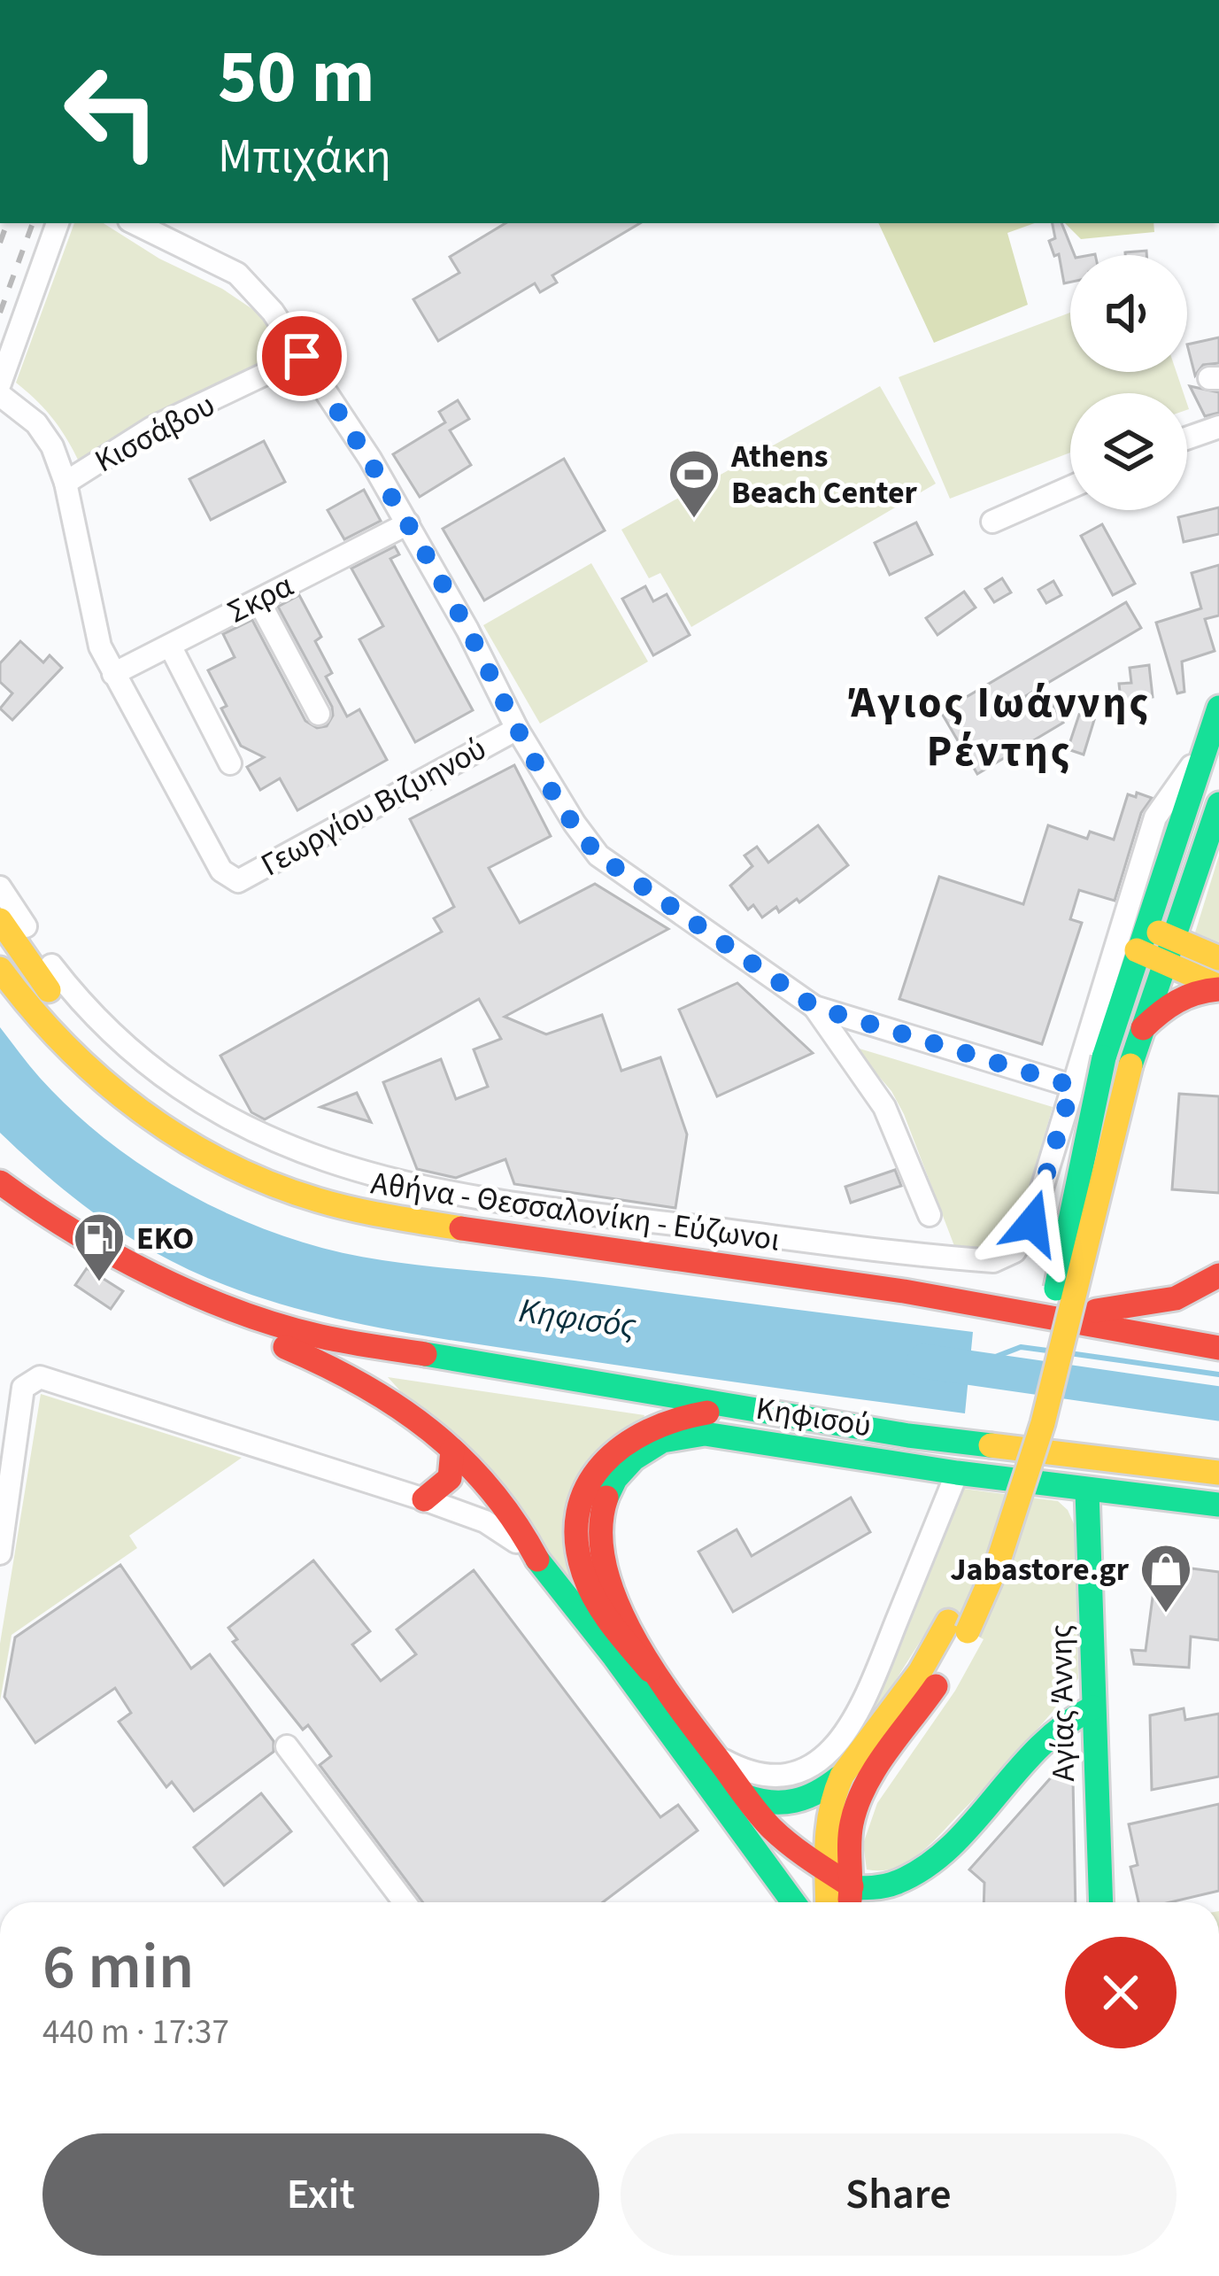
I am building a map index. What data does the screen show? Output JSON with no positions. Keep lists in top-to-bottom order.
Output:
{
  "streets": {
    "main road": ["Αθήνα - Θεσσαλονίκη - Εύζωνοι", "Κηφισού", "Αγίας Άννης"],
    "street": ["Κισσάβου", "Σκρα", "Γεωργίου Βιζυηνού"]
  },
  "crossings": [
    ["Σκρα", "Γεωργίου Βιζυηνού"],
    ["Κηφισού", "Αγίας Άννης"]
  ],
  "districts": ["Άγιος Ιωάννης Ρέντης"],
  "water": ["Κηφισός"],
  "places": {
    "sports": ["Athens Beach Center"],
    "fuel station": ["EKO"],
    "shop": ["Jabastore.gr"]
  },
  "page": {
    "turn": ["50 m", "Μπιχάκη"],
    "heading": ["6 min", "440 m · 17:37"],
    "buttons": ["Exit", "Share"]
  }
}
